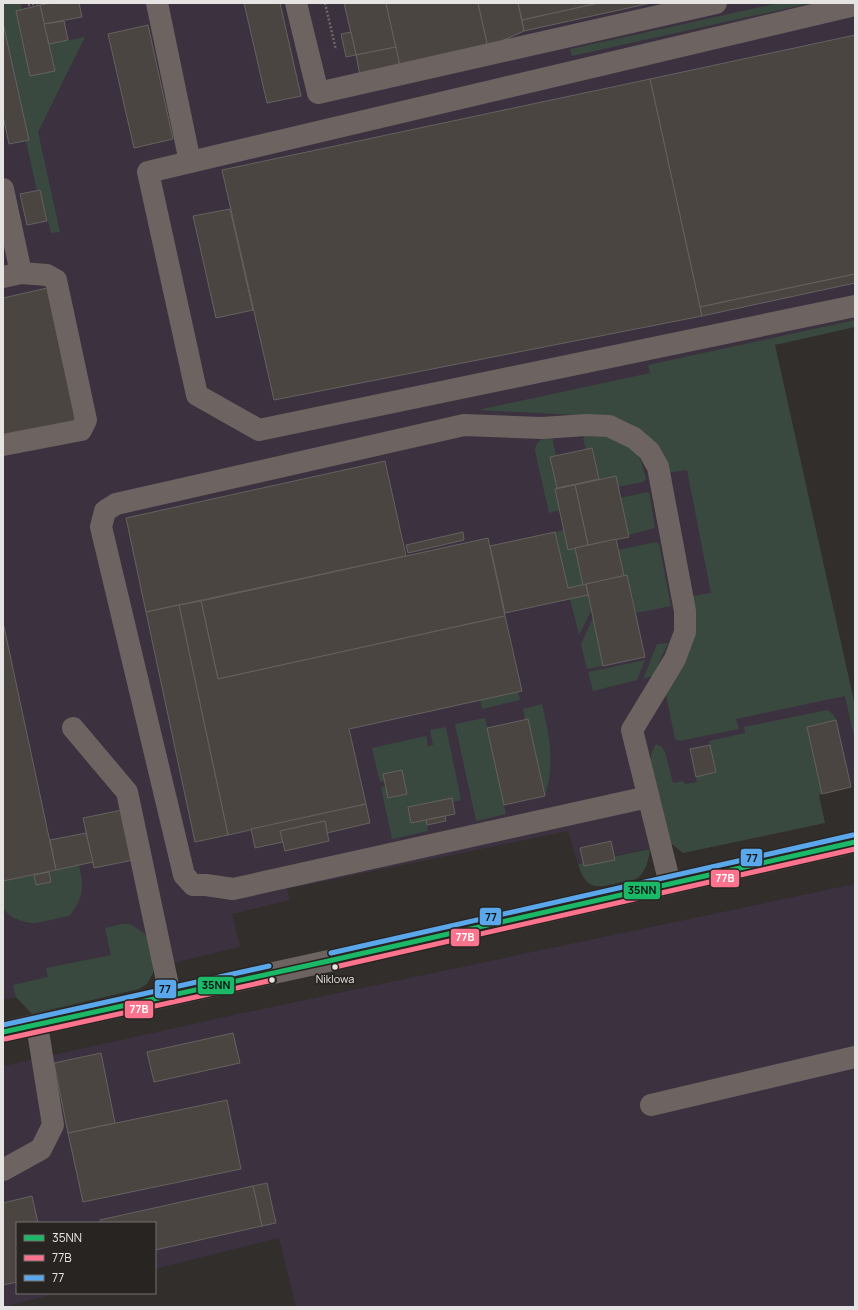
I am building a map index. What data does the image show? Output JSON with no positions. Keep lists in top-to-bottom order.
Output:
{
  "places": ["Niklowa"],
  "lines": ["transit line 77", "transit line 35NN", "transit line 77B"],
  "legend": ["35NN", "77B", "77"]
}
